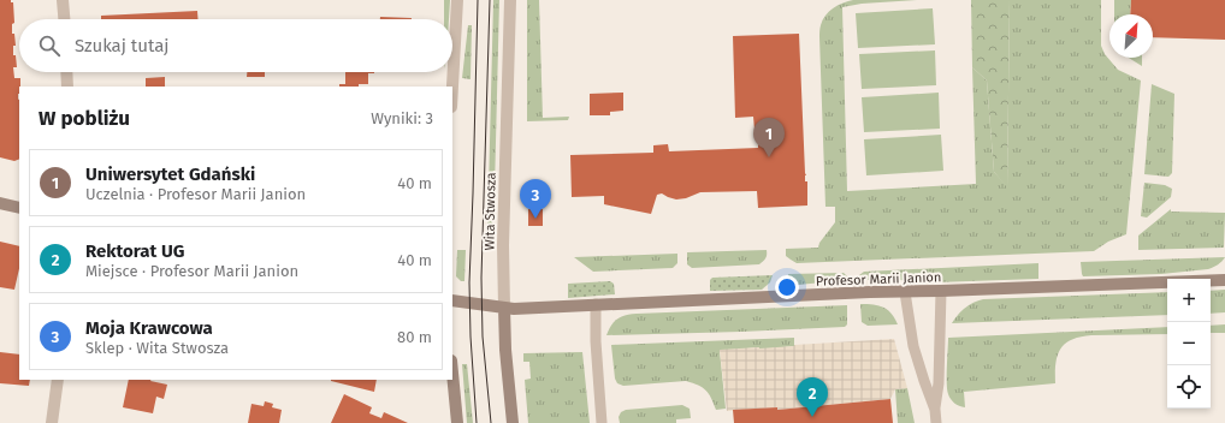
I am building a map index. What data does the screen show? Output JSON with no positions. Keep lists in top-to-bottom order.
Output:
{
  "streets": {
    "street": ["Wita Stwosza", "Profesor Marii Janion"]
  },
  "crossings": [
    ["Wita Stwosza", "Profesor Marii Janion"]
  ],
  "north": "top right",
  "page": {
    "search": "Szukaj tutaj",
    "heading": ["W pobliżu", "Wyniki: 3"],
    "pins": ["1", "3", "2"],
    "list": [
      {
        "mark": "1",
        "name": "Uniwersytet Gdański",
        "note": "Uczelnia · Profesor Marii Janion",
        "value": "40 m"
      },
      {
        "mark": "2",
        "name": "Rektorat UG",
        "note": "Miejsce · Profesor Marii Janion",
        "value": "40 m"
      },
      {
        "mark": "3",
        "name": "Moja Krawcowa",
        "note": "Sklep · Wita Stwosza",
        "value": "80 m"
      }
    ],
    "map_buttons": ["+", "−"]
  }
}
